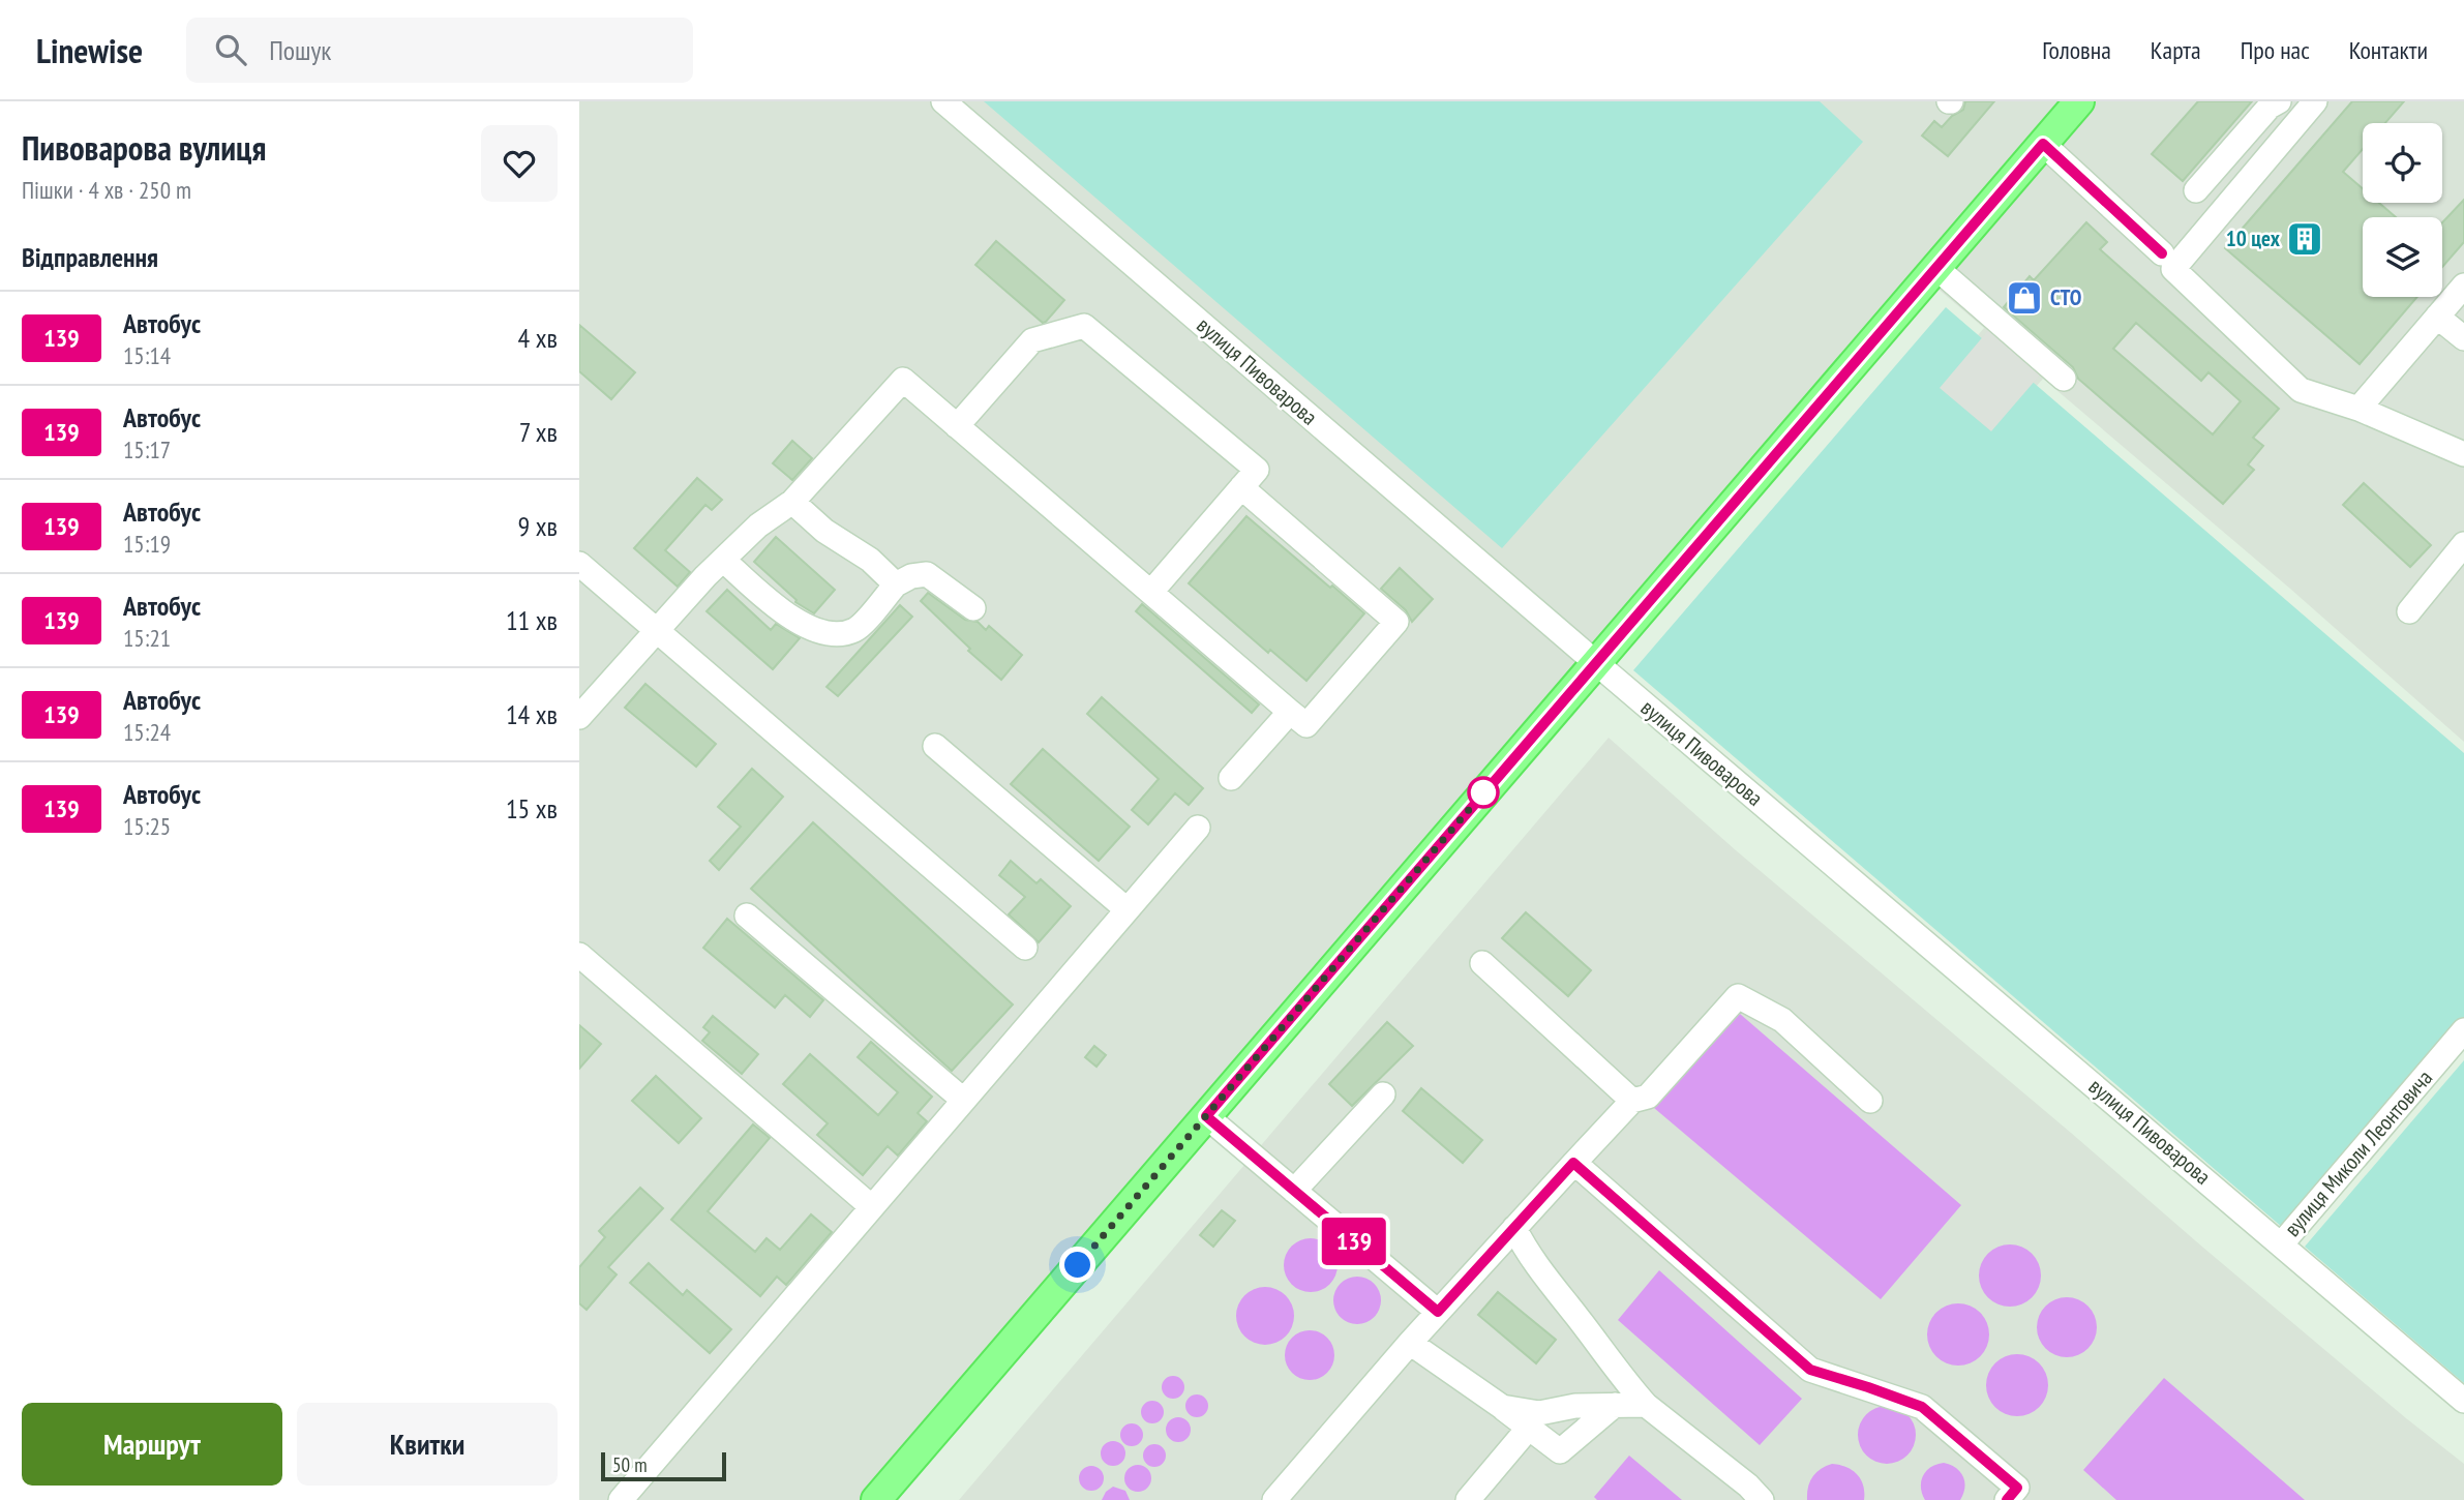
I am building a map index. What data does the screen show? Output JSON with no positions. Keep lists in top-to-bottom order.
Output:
{
  "streets": {
    "street": ["вулиця Пивоварова", "вулиця Миколи Леонтовича"]
  },
  "crossings": [
    ["вулиця Пивоварова", "вулиця Миколи Леонтовича"]
  ],
  "places": {
    "building": ["10 цех"],
    "shop": ["СТО"]
  },
  "lines": ["bus line 139"],
  "scale_bar": "50 m",
  "page": {
    "header": "Linewise",
    "search": "Пошук",
    "nav": [
      "Головна",
      "Карта",
      "Про нас",
      "Контакти"
    ],
    "heading": [
      ["Пивоварова вулиця", "Пішки · 4 хв · 250 m"],
      "Відправлення"
    ],
    "on_map": "139",
    "list": [
      {
        "mark": "139",
        "name": "Автобус",
        "note": "15:14",
        "value": "4 хв"
      },
      {
        "mark": "139",
        "name": "Автобус",
        "note": "15:17",
        "value": "7 хв"
      },
      {
        "mark": "139",
        "name": "Автобус",
        "note": "15:19",
        "value": "9 хв"
      },
      {
        "mark": "139",
        "name": "Автобус",
        "note": "15:21",
        "value": "11 хв"
      },
      {
        "mark": "139",
        "name": "Автобус",
        "note": "15:24",
        "value": "14 хв"
      },
      {
        "mark": "139",
        "name": "Автобус",
        "note": "15:25",
        "value": "15 хв"
      }
    ],
    "buttons": ["Маршрут", "Квитки"],
    "scale": "50 m"
  }
}
